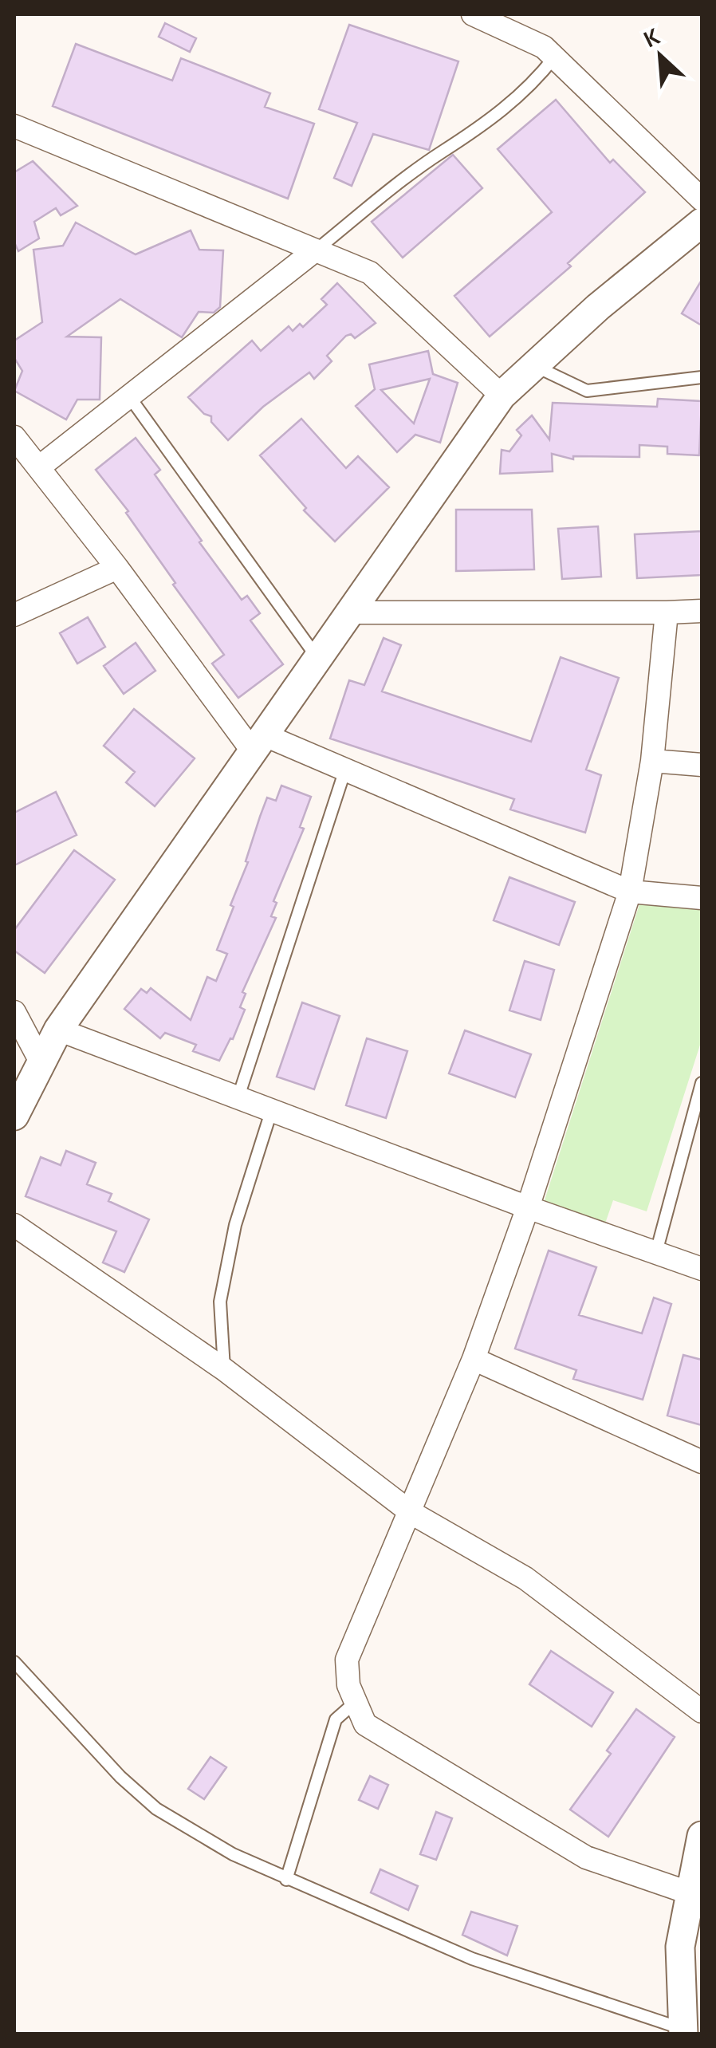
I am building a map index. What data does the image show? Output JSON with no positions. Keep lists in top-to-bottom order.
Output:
{
  "north": "top left"
}
